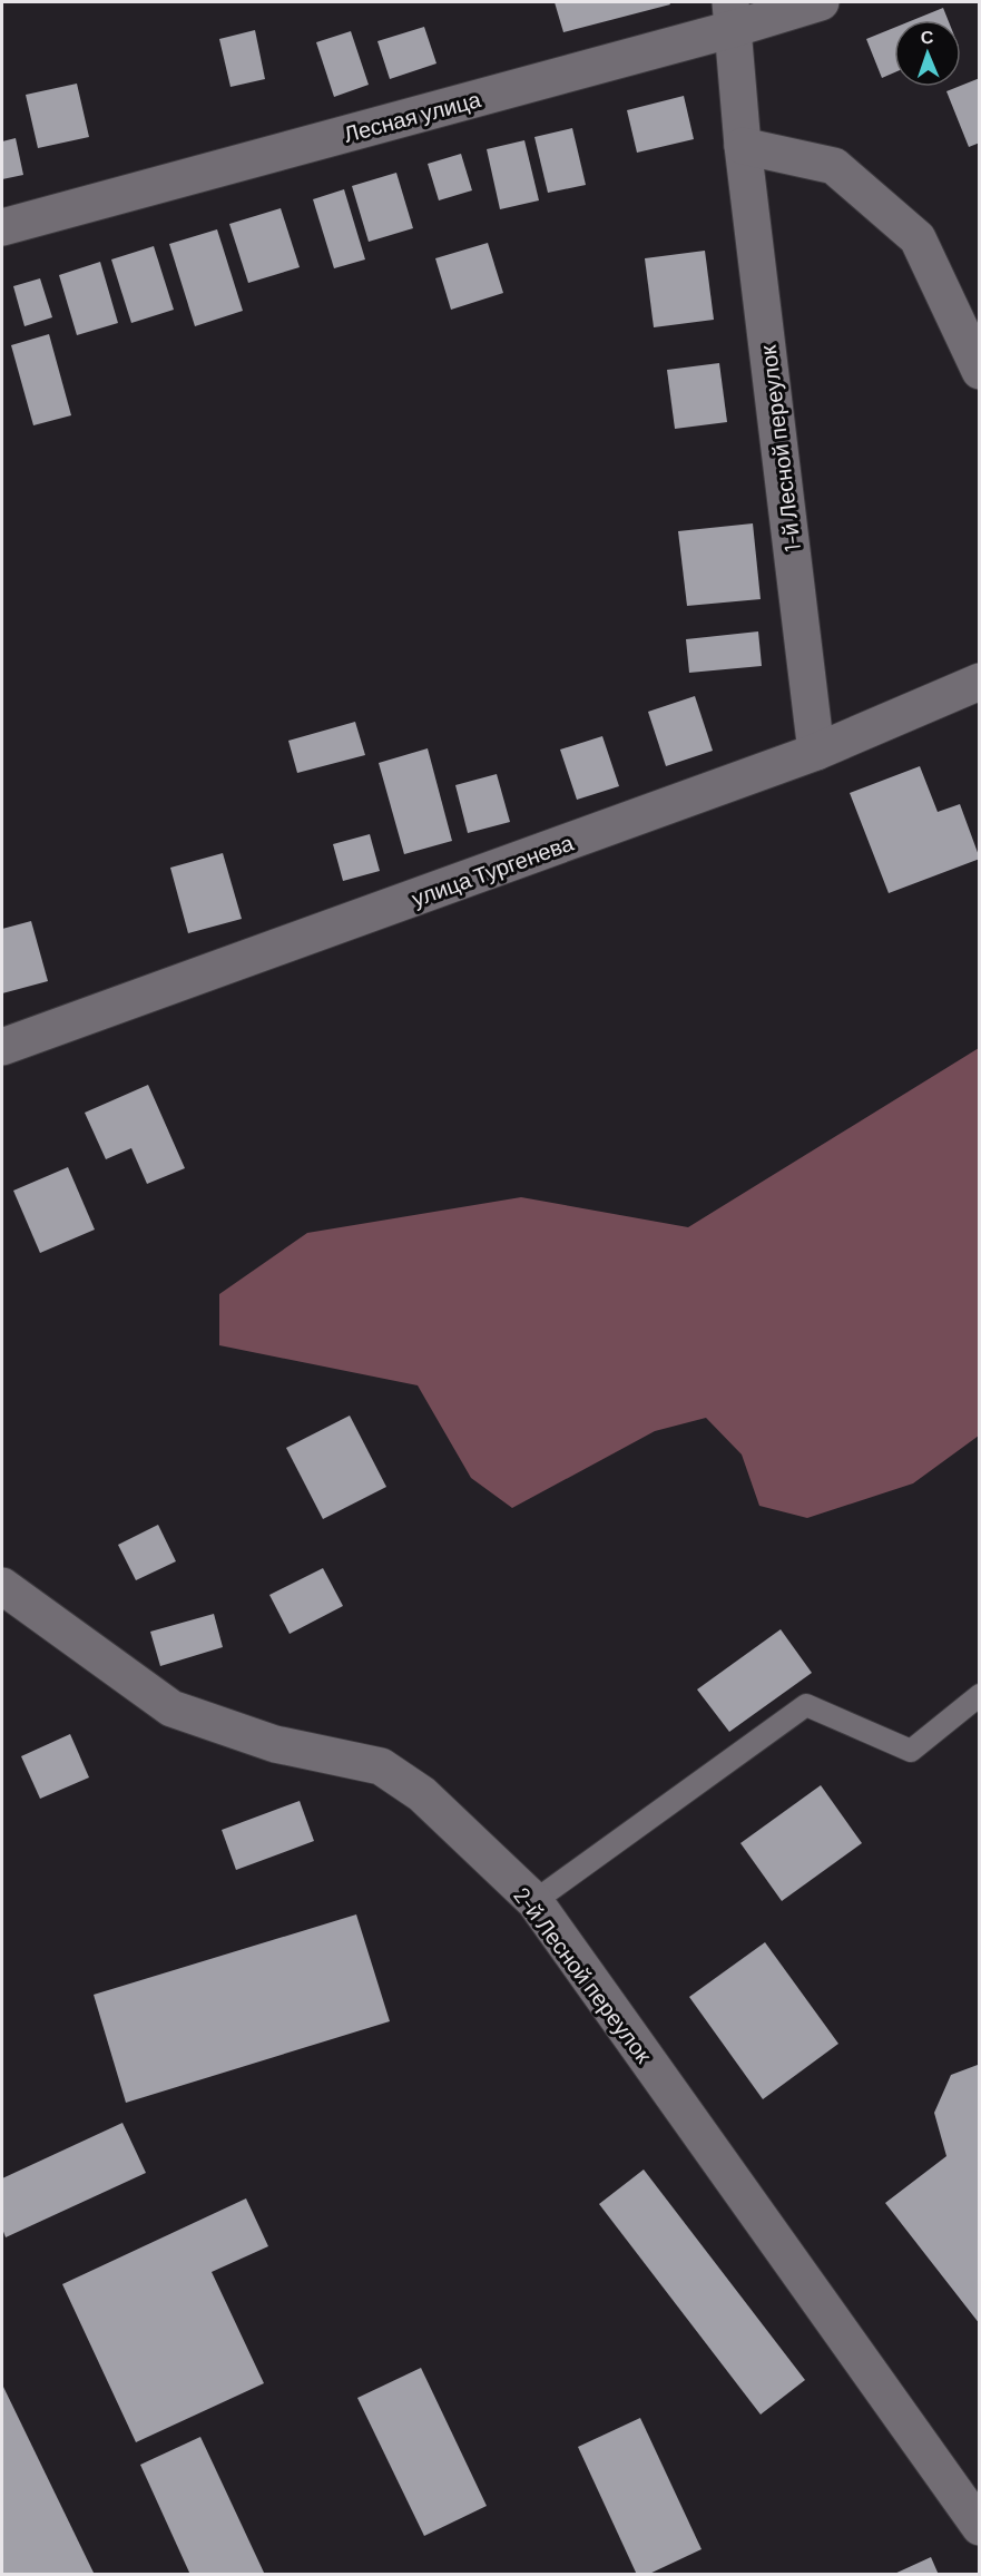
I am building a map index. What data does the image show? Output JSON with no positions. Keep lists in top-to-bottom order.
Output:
{
  "streets": {
    "street": [
      "Лесная улица",
      "1-й Лесной переулок",
      "улица Тургенева",
      "2-й Лесной переулок"
    ]
  },
  "crossings": [
    ["Лесная улица", "1-й Лесной переулок"],
    ["1-й Лесной переулок", "улица Тургенева"]
  ],
  "north": "top"
}
